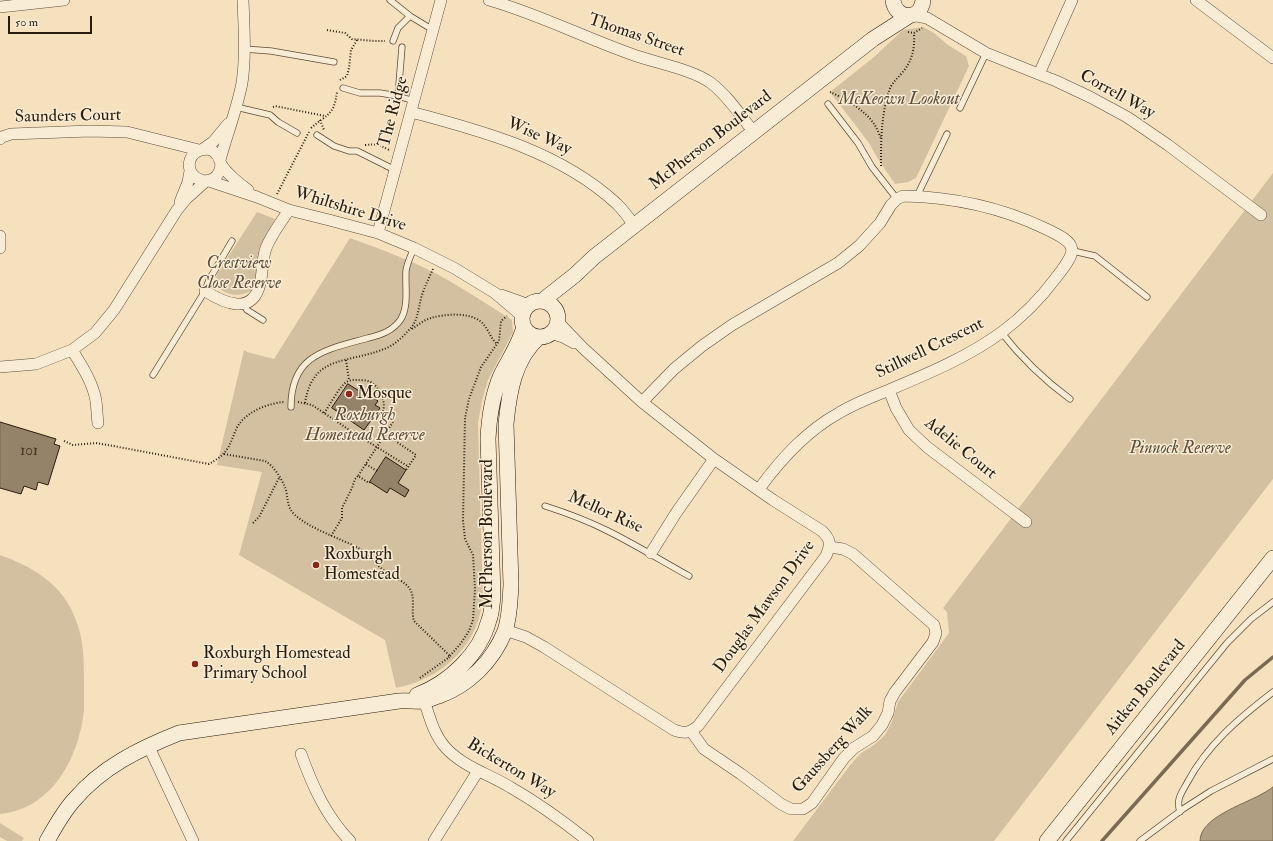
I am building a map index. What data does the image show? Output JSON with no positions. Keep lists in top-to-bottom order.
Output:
{
  "streets": {
    "street": [
      "Thomas Street",
      "Correll Way",
      "The Ridge",
      "Saunders Court",
      "Wise Way",
      "McPherson Boulevard",
      "Whiltshire Drive",
      "Stillwell Crescent",
      "Adelie Court",
      "Mellor Rise",
      "Douglas Mawson Drive",
      "Aitken Boulevard",
      "Gaussberg Walk",
      "Bickerton Way"
    ]
  },
  "crossings": [
    ["Thomas Street", "McPherson Boulevard"],
    ["Correll Way", "McPherson Boulevard"],
    ["The Ridge", "Wise Way"],
    ["The Ridge", "Whiltshire Drive"],
    ["Saunders Court", "Whiltshire Drive"],
    ["Wise Way", "McPherson Boulevard"],
    ["McPherson Boulevard", "Whiltshire Drive"],
    ["McPherson Boulevard", "Douglas Mawson Drive"],
    ["McPherson Boulevard", "Bickerton Way"],
    ["Stillwell Crescent", "Adelie Court"],
    ["Stillwell Crescent", "Douglas Mawson Drive"],
    ["Mellor Rise", "Douglas Mawson Drive"],
    ["Douglas Mawson Drive", "Gaussberg Walk"]
  ],
  "parks": [
    "McKeown Lookout",
    "Crestview Close Reserve",
    "Roxburgh Homestead Reserve",
    "Pinnock Reserve"
  ],
  "places": ["Mosque", "Roxburgh Homestead", "Roxburgh Homestead Primary School"],
  "house_numbers": ["101"],
  "scale_bar": "50 m"
}
